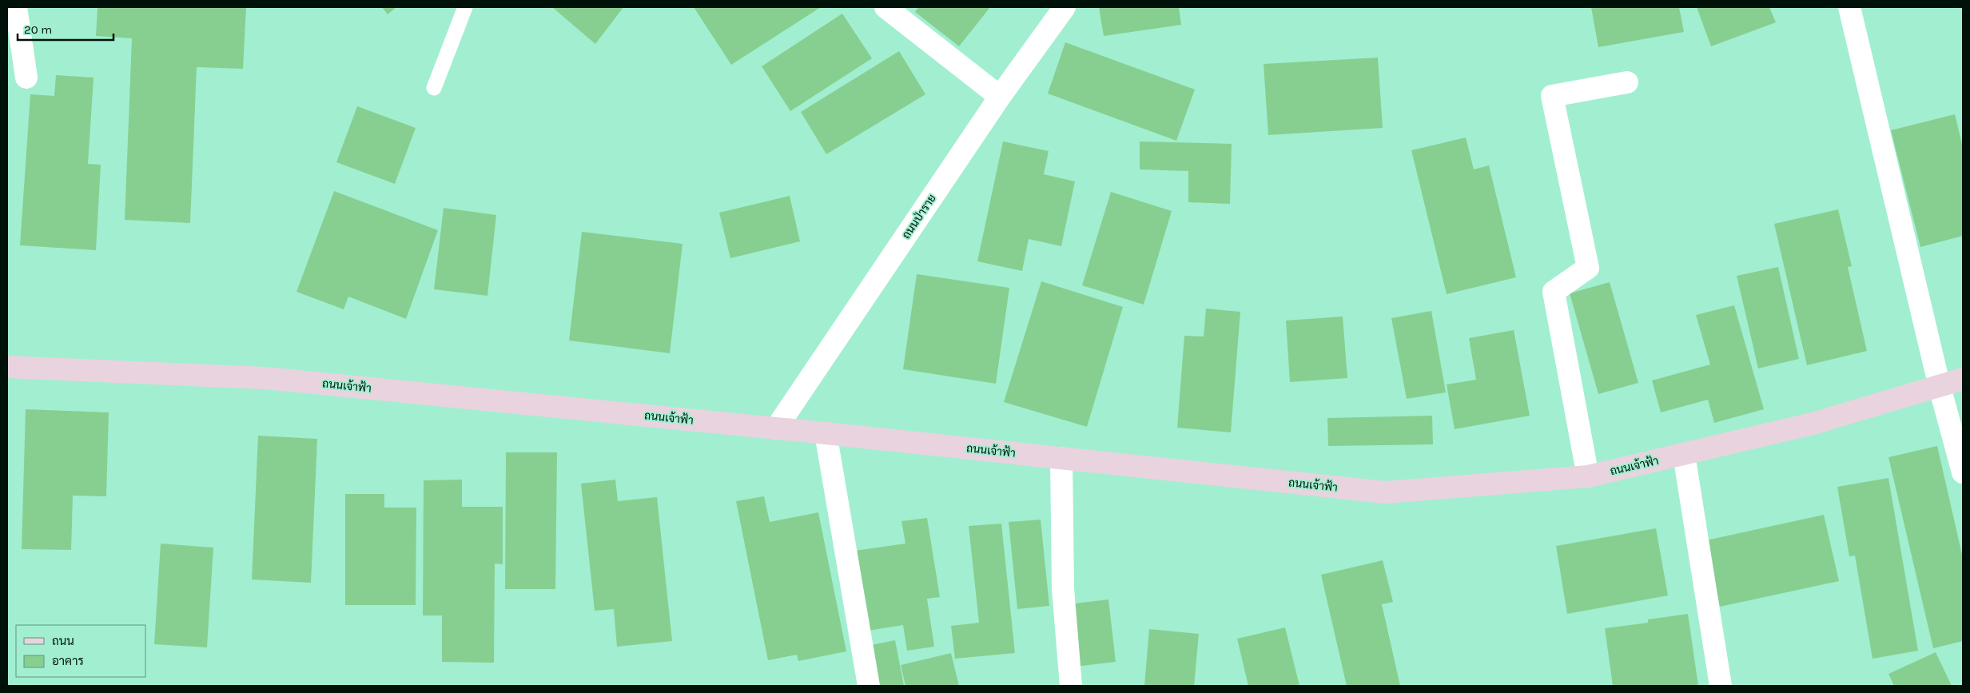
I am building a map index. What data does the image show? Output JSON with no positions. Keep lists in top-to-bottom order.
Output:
{
  "streets": {
    "main road": ["ถนนเจ้าฟ้า"],
    "street": ["ถนนป่าราย"]
  },
  "crossings": [
    ["ถนนป่าราย", "ถนนเจ้าฟ้า"]
  ],
  "legend": ["ถนน", "อาคาร"],
  "scale_bar": "20 m"
}
